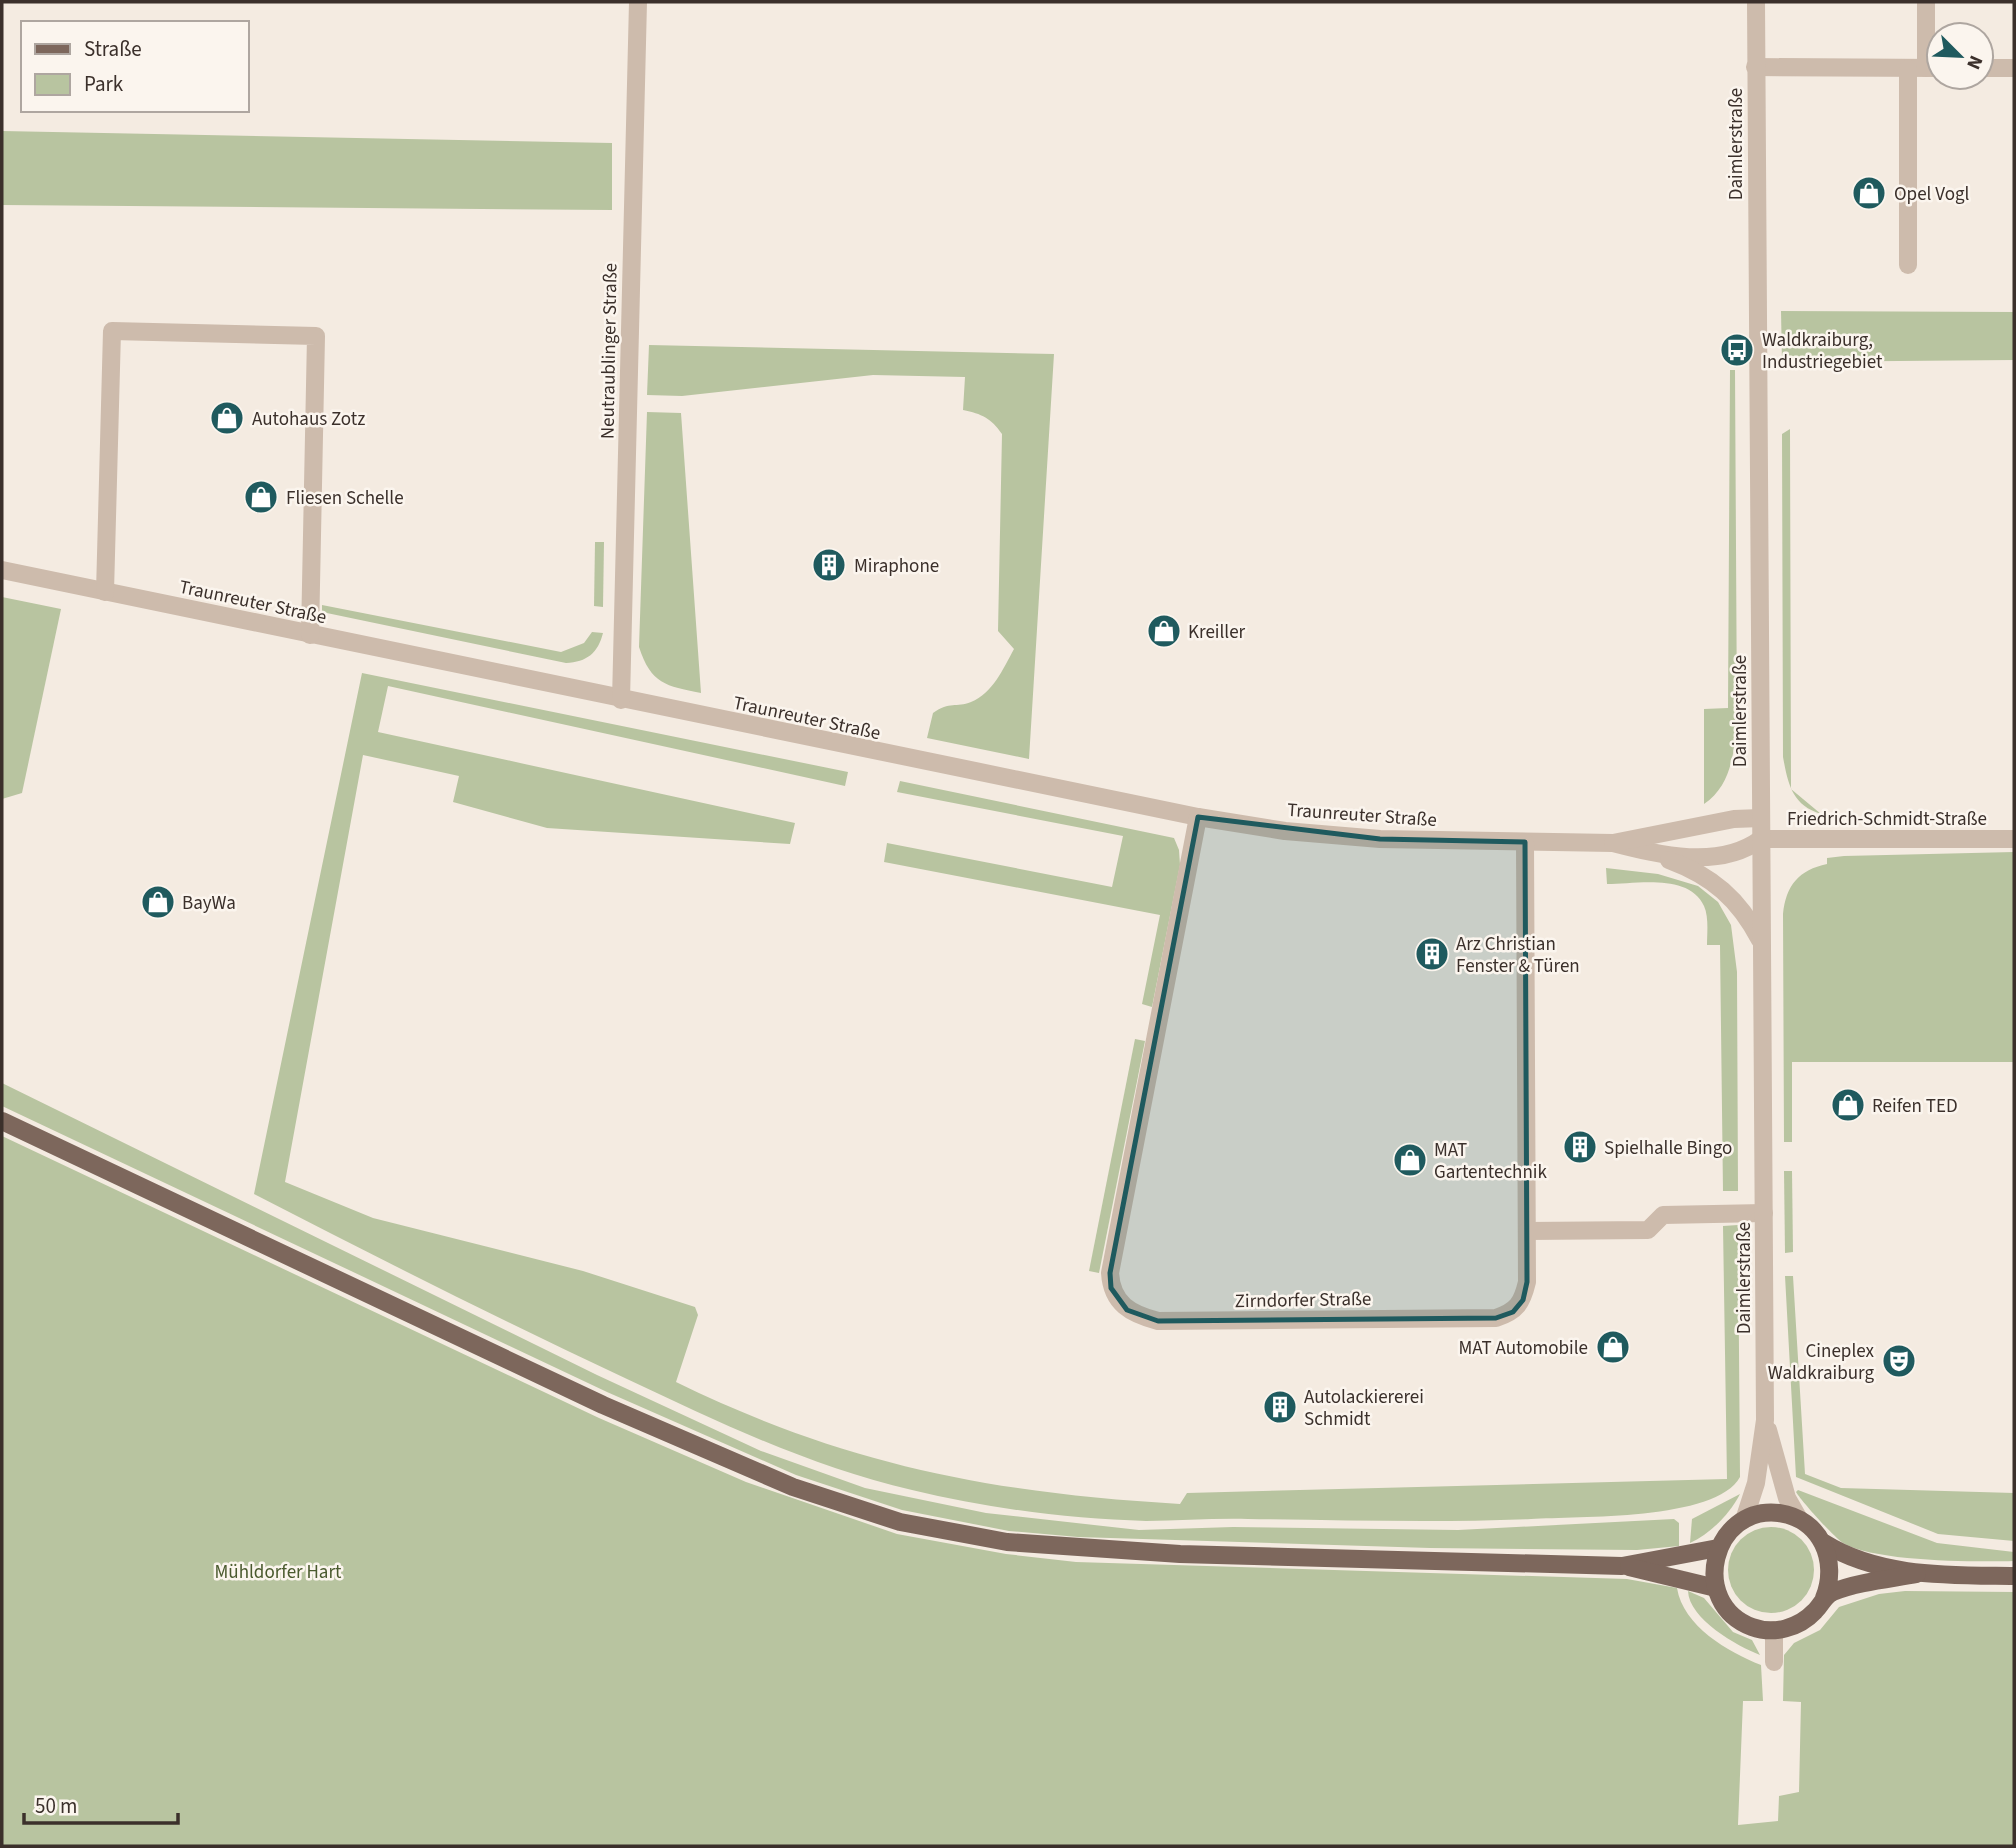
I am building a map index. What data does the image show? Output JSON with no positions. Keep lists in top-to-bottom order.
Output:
{
  "streets": {
    "street": [
      "Daimlerstraße",
      "Neutraublinger Straße",
      "Traunreuter Straße",
      "Friedrich-Schmidt-Straße",
      "Zirndorfer Straße"
    ]
  },
  "crossings": [
    ["Daimlerstraße", "Traunreuter Straße"],
    ["Daimlerstraße", "Friedrich-Schmidt-Straße"],
    ["Neutraublinger Straße", "Traunreuter Straße"],
    ["Traunreuter Straße", "Friedrich-Schmidt-Straße"],
    ["Traunreuter Straße", "Zirndorfer Straße"]
  ],
  "parks": ["Mühldorfer Hart"],
  "places": {
    "shop": [
      "Opel Vogl",
      "Autohaus Zotz",
      "Fliesen Schelle",
      "Kreiller",
      "BayWa",
      "Reifen TED",
      "MAT Gartentechnik",
      "MAT Automobile"
    ],
    "bus stop": ["Waldkraiburg, Industriegebiet"],
    "building": [
      "Miraphone",
      "Arz Christian Fenster & Türen",
      "Spielhalle Bingo",
      "Autolackiererei Schmidt"
    ],
    "theatre": ["Cineplex Waldkraiburg"]
  },
  "legend": ["Straße", "Park"],
  "scale_bar": "50 m",
  "north": "bottom right"
}
